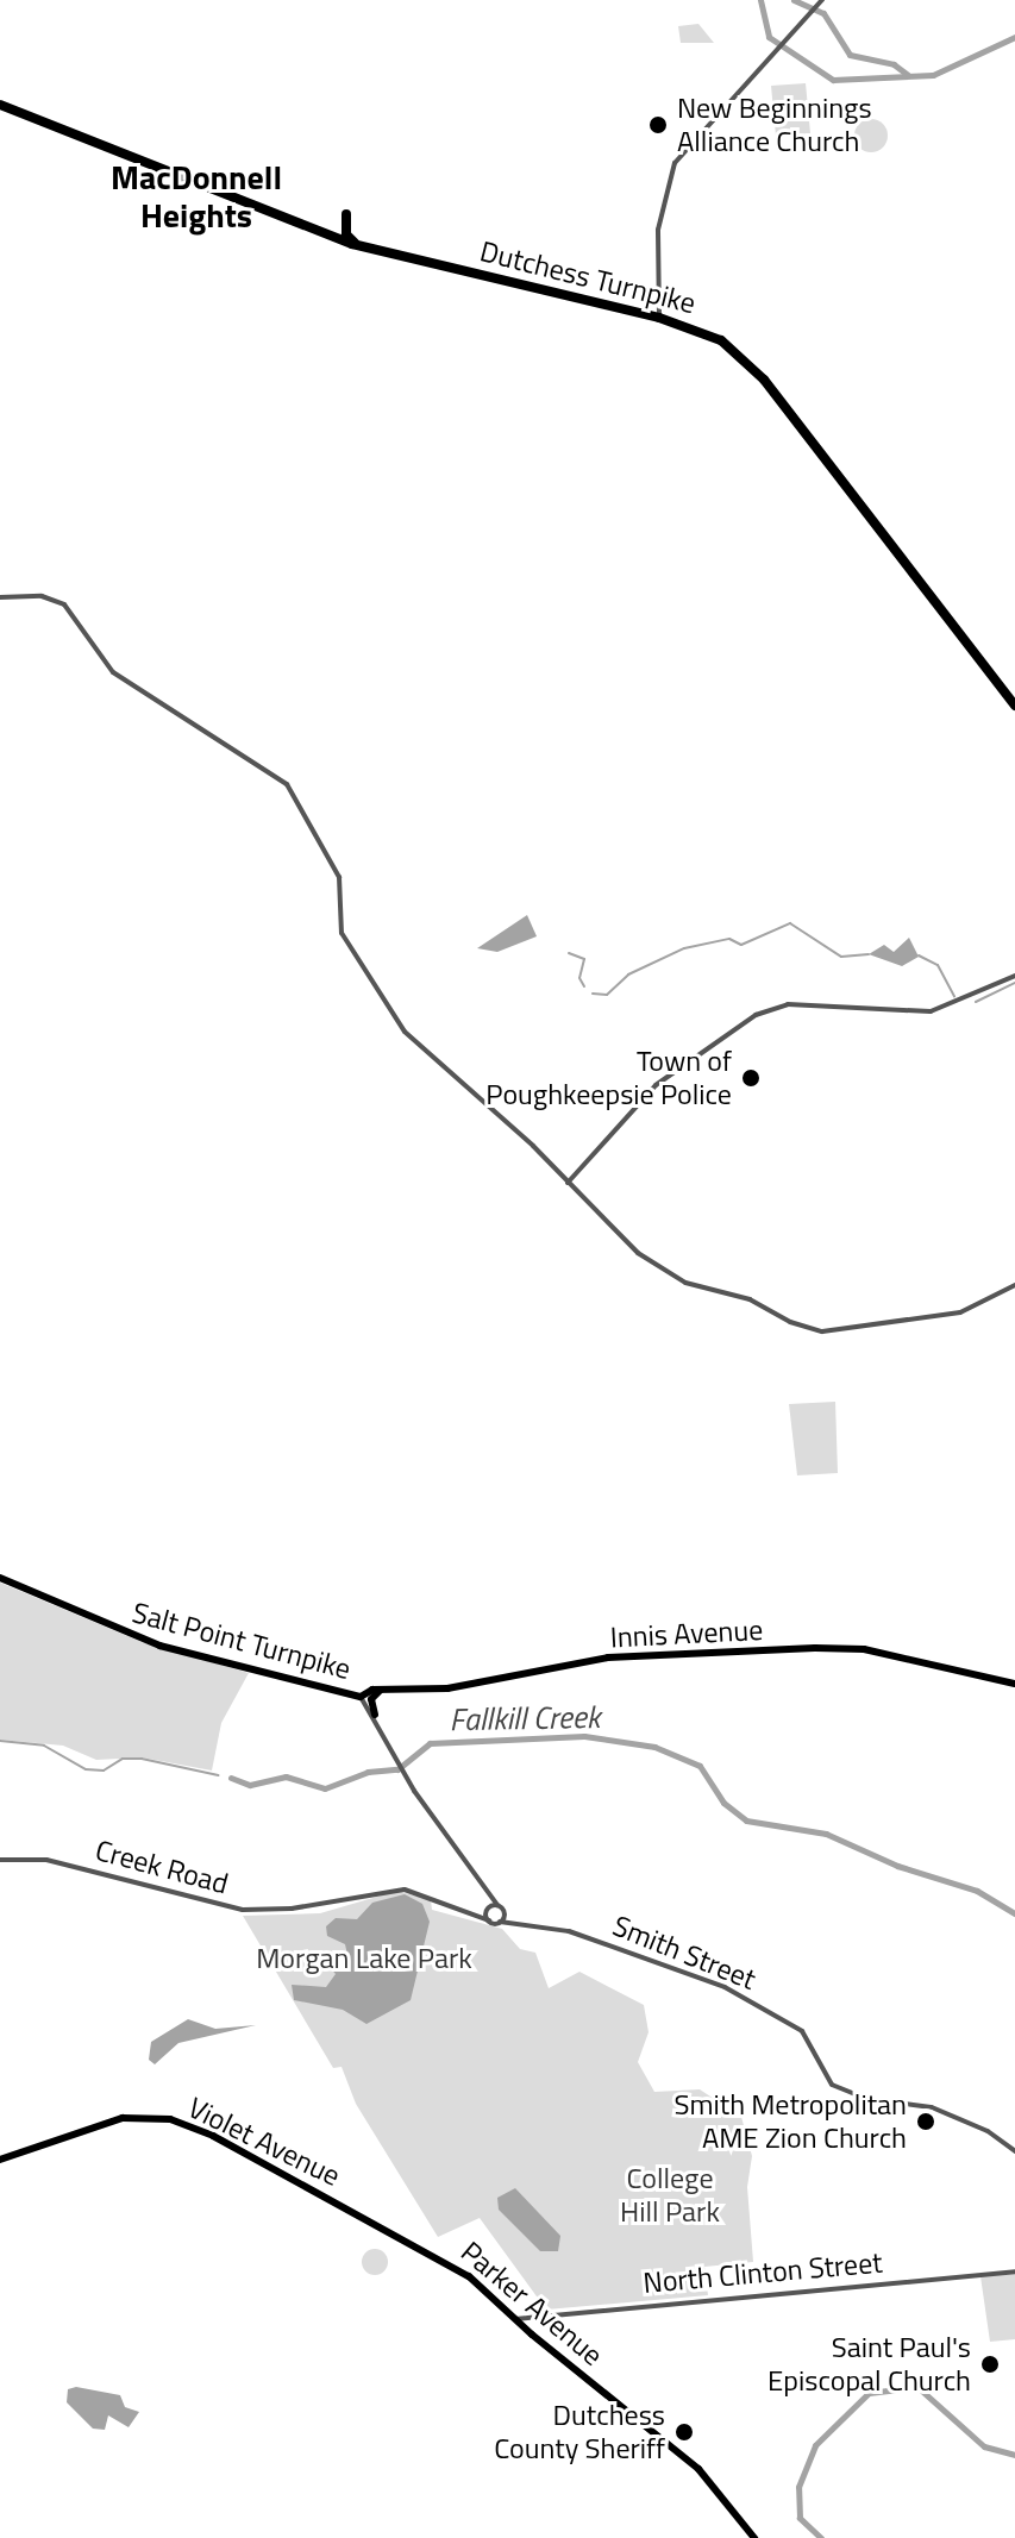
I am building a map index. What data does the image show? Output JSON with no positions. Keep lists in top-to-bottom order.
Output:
{
  "streets": {
    "highway": ["Dutchess Turnpike"],
    "main road": [
      "Innis Avenue",
      "Salt Point Turnpike",
      "Violet Avenue",
      "Parker Avenue"
    ],
    "street": ["Creek Road", "Smith Street", "North Clinton Street"]
  },
  "crossings": [
    ["Innis Avenue", "Salt Point Turnpike"],
    ["Salt Point Turnpike", "Smith Street"],
    ["Creek Road", "Smith Street"],
    ["Violet Avenue", "Parker Avenue"],
    ["North Clinton Street", "Parker Avenue"]
  ],
  "districts": ["MacDonnell Heights"],
  "water": ["Fallkill Creek"],
  "parks": ["Morgan Lake Park", "College Hill Park"],
  "places": [
    "New Beginnings Alliance Church",
    "Town of Poughkeepsie Police",
    "Smith Metropolitan AME Zion Church",
    "Saint Paul's Episcopal Church",
    "Dutchess County Sheriff"
  ]
}
